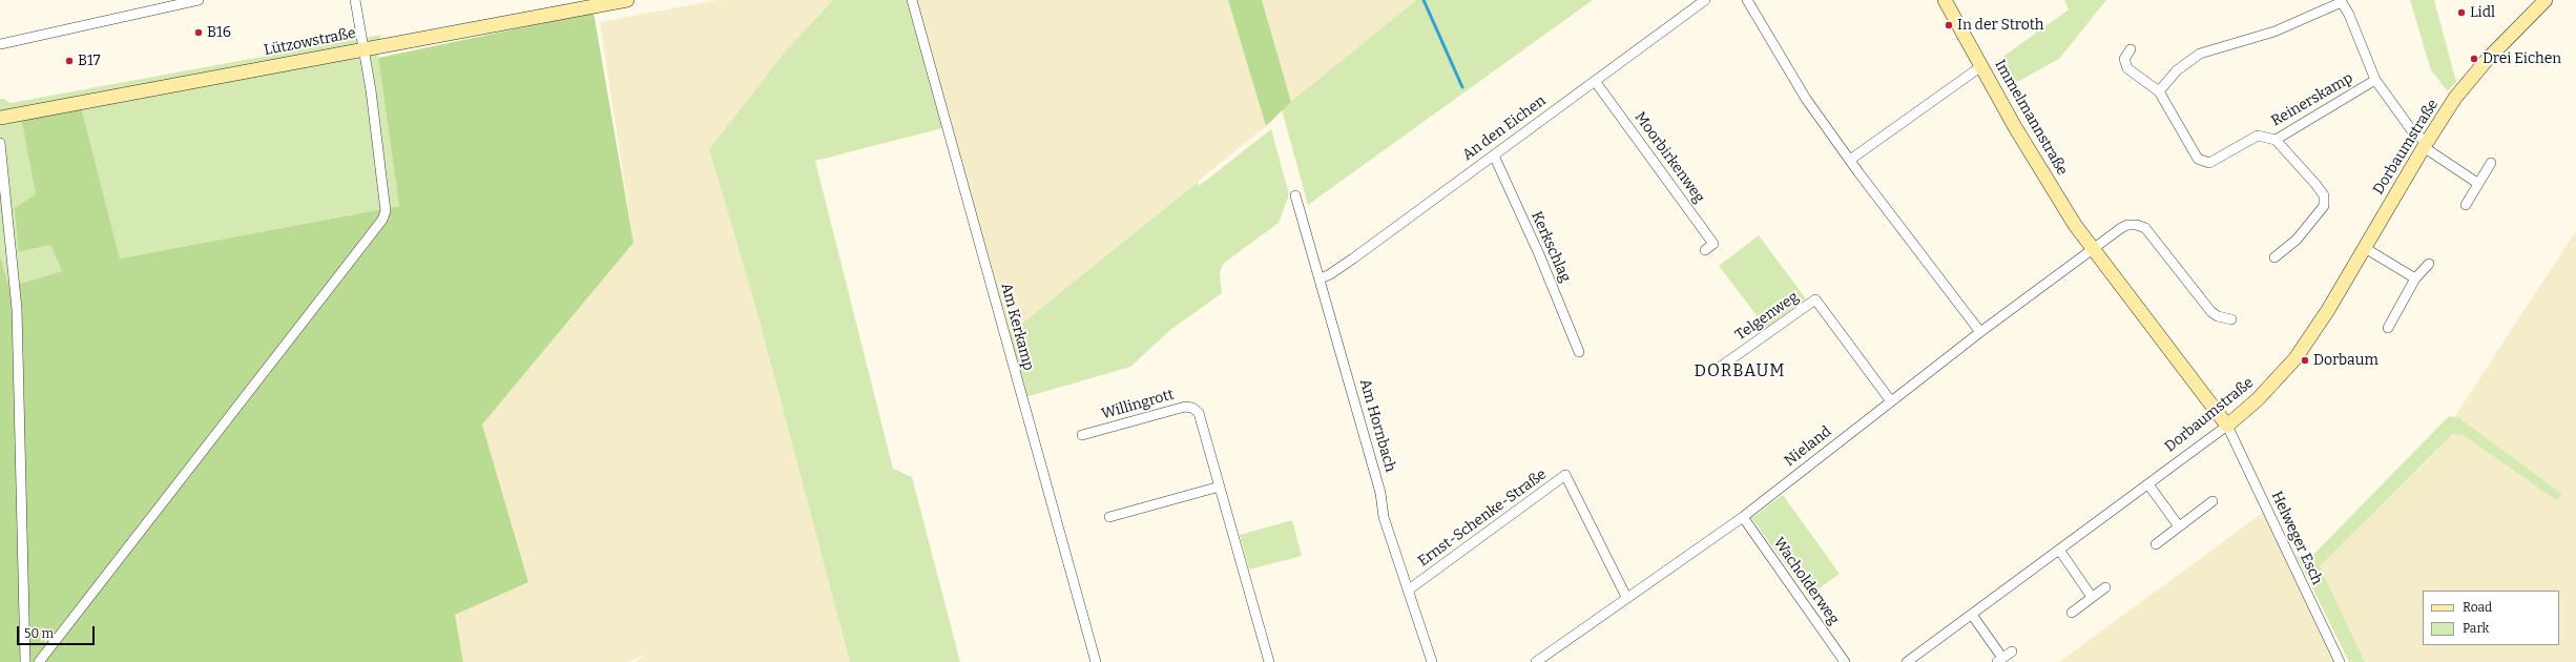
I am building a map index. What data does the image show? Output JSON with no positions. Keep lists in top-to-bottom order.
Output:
{
  "streets": {
    "street": [
      "Lützowstraße",
      "Reinerskamp",
      "Immelmannstraße",
      "An den Eichen",
      "Dorbaumstraße",
      "Moorbirkenweg",
      "Kerkschlag",
      "Telgenweg",
      "Am Kerkamp",
      "Willingrott",
      "Am Hornbach",
      "Nieland",
      "Ernst-Schenke-Straße",
      "Helweger Esch",
      "Wacholderweg"
    ]
  },
  "crossings": [
    ["Reinerskamp", "Dorbaumstraße"],
    ["Immelmannstraße", "Dorbaumstraße"],
    ["Immelmannstraße", "Nieland"],
    ["Immelmannstraße", "Helweger Esch"],
    ["An den Eichen", "Moorbirkenweg"],
    ["An den Eichen", "Kerkschlag"],
    ["An den Eichen", "Am Hornbach"],
    ["Dorbaumstraße", "Helweger Esch"],
    ["Telgenweg", "Nieland"],
    ["Am Hornbach", "Ernst-Schenke-Straße"],
    ["Nieland", "Ernst-Schenke-Straße"],
    ["Nieland", "Wacholderweg"]
  ],
  "districts": ["DORBAUM"],
  "places": [
    "Lidl",
    "In der Stroth",
    "B16",
    "Drei Eichen",
    "B17",
    "Dorbaum"
  ],
  "legend": ["Road", "Park"],
  "scale_bar": "50 m"
}
